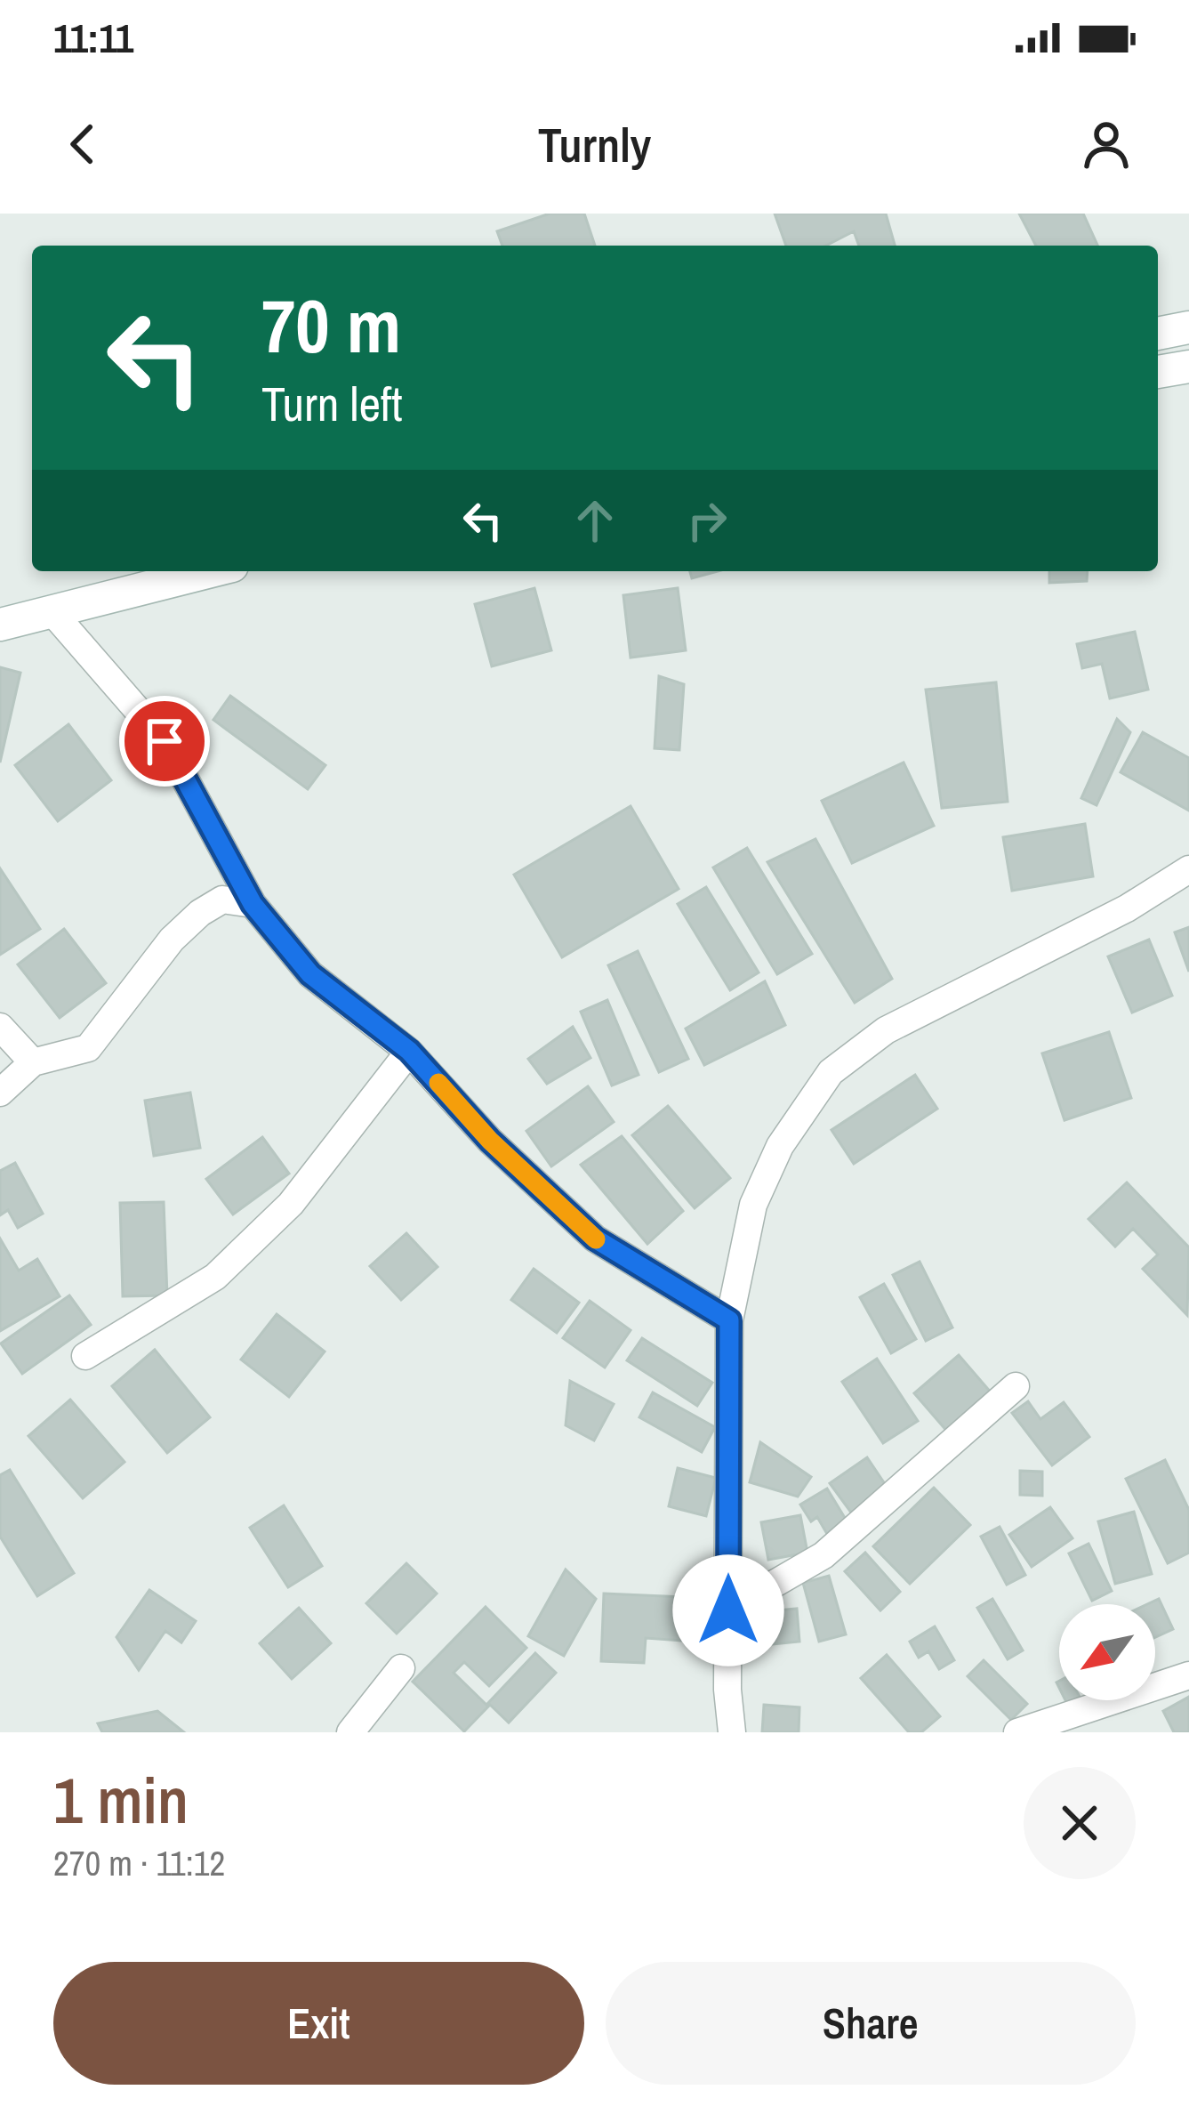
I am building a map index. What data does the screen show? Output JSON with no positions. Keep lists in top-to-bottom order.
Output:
{
  "north": "bottom left",
  "page": {
    "status": "11:11",
    "header": "Turnly",
    "turn": ["70 m", "Turn left"],
    "heading": ["1 min", "270 m · 11:12"],
    "buttons": ["Exit", "Share"]
  }
}
